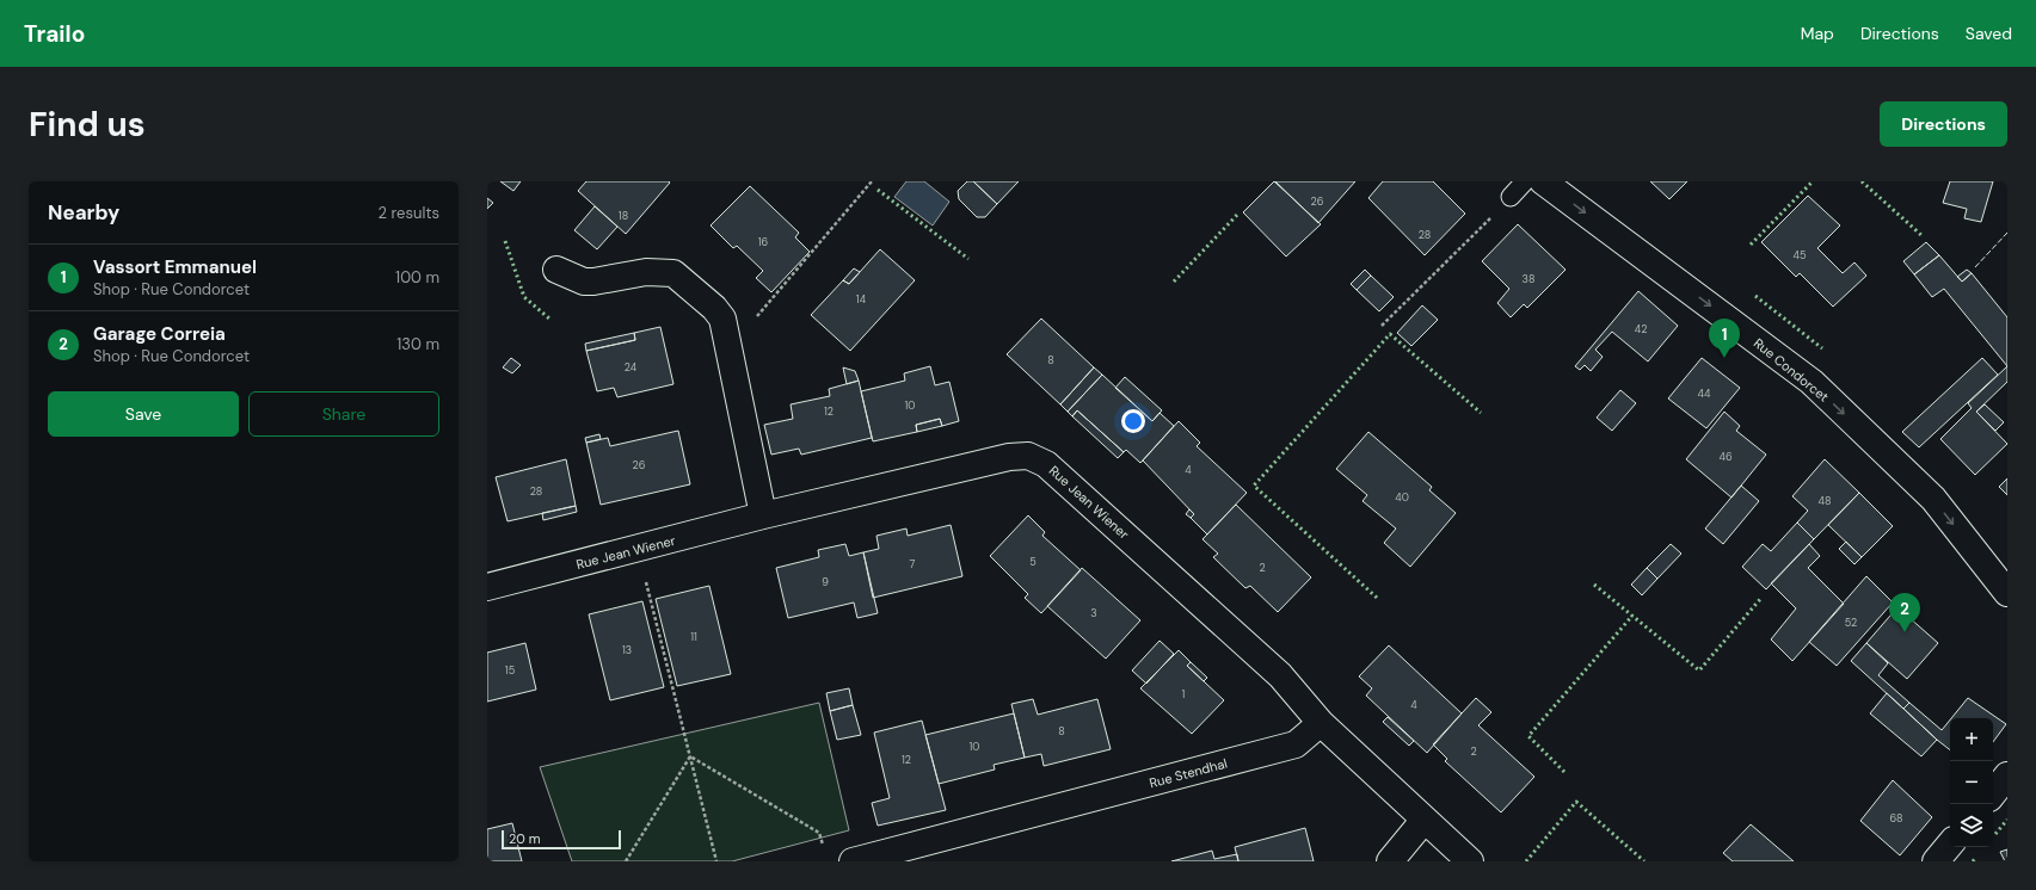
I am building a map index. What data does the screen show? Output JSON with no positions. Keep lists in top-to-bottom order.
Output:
{
  "streets": {
    "street": ["Rue Condorcet", "Rue Jean Wiener", "Rue Stendhal"]
  },
  "crossings": [
    ["Rue Jean Wiener", "Rue Stendhal"]
  ],
  "one_way": ["Rue Condorcet"],
  "house_numbers": [
    "26",
    "18",
    "28",
    "16",
    "45",
    "38",
    "14",
    "42",
    "8",
    "24",
    "44",
    "10",
    "12",
    "46",
    "26",
    "4",
    "28",
    "40",
    "48",
    "5",
    "7",
    "2",
    "9",
    "3",
    "52",
    "11",
    "13",
    "15",
    "1",
    "4",
    "8",
    "10",
    "2",
    "12",
    "68"
  ],
  "scale_bar": "20 m",
  "page": {
    "header": "Trailo",
    "nav": ["Map", "Directions", "Saved"],
    "buttons": [
      "Directions",
      ["Save", "Share"]
    ],
    "title": "Find us",
    "heading": ["Nearby", "2 results"],
    "list": [
      {
        "mark": "1",
        "name": "Vassort Emmanuel",
        "note": "Shop · Rue Condorcet",
        "value": "100 m"
      },
      {
        "mark": "2",
        "name": "Garage Correia",
        "note": "Shop · Rue Condorcet",
        "value": "130 m"
      }
    ],
    "pins": ["1", "2"],
    "map_buttons": ["+", "−"],
    "scale": "20 m"
  }
}
